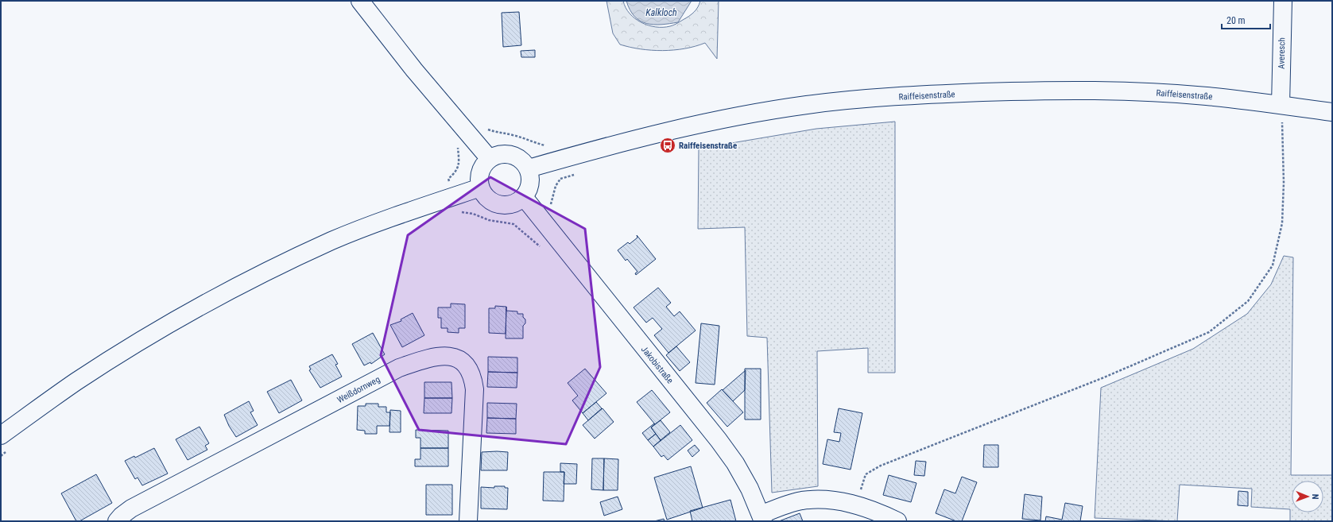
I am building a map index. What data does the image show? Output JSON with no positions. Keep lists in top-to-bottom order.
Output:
{
  "streets": {
    "street": [
      "Averesch",
      "Raiffeisenstraße",
      "Jakobistraße",
      "Weißdornweg"
    ]
  },
  "crossings": [
    ["Averesch", "Raiffeisenstraße"],
    ["Raiffeisenstraße", "Jakobistraße"]
  ],
  "water": ["Kalkloch"],
  "places": {
    "bus stop": ["Raiffeisenstraße"]
  },
  "scale_bar": "20 m",
  "north": "right"
}
